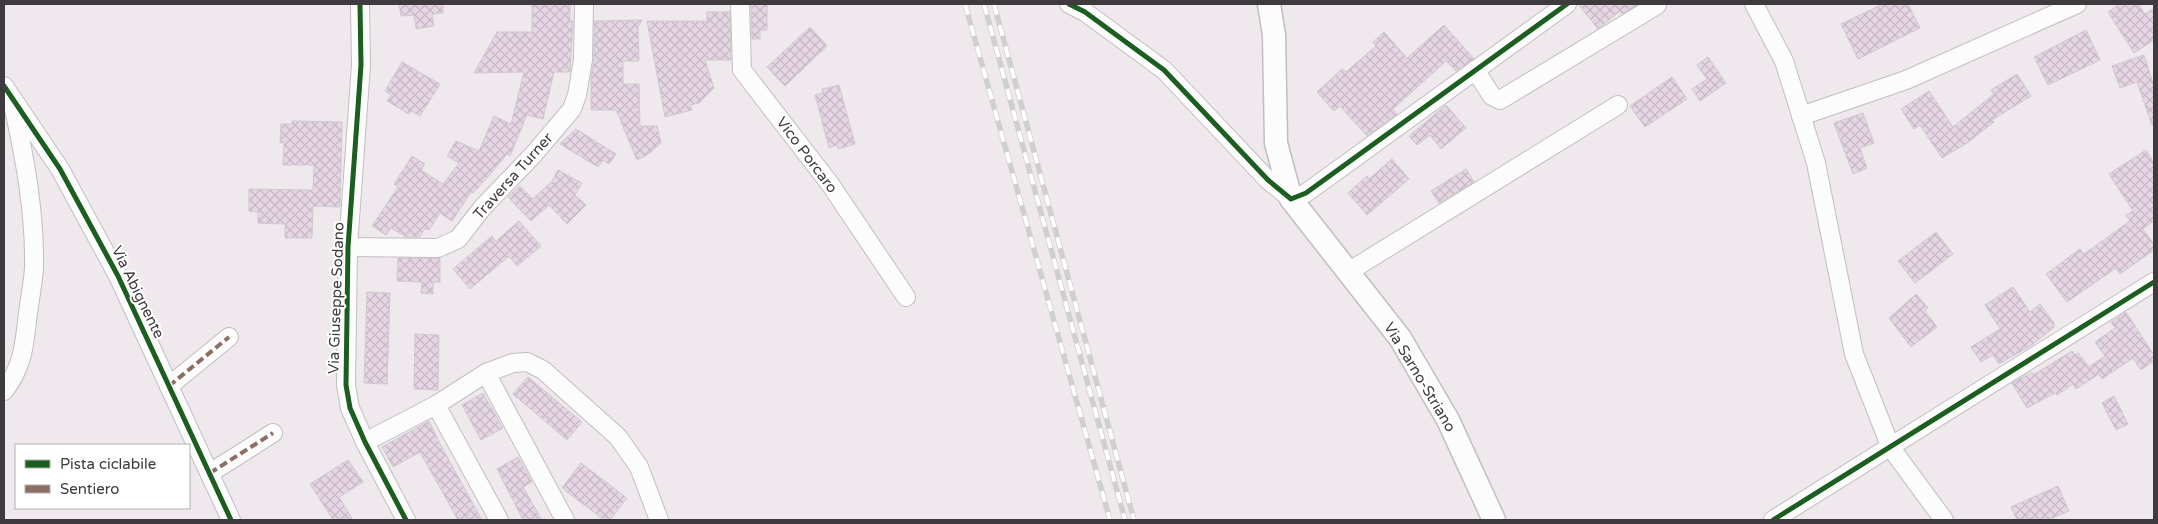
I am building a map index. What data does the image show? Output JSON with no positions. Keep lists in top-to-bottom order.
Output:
{
  "streets": {
    "main road": ["Via Sarno-Striano"],
    "street": [
      "Vico Porcaro",
      "Traversa Turner",
      "Via Abignente",
      "Via Giuseppe Sodano"
    ]
  },
  "crossings": [
    ["Traversa Turner", "Via Giuseppe Sodano"]
  ],
  "legend": ["Pista ciclabile", "Sentiero"]
}
